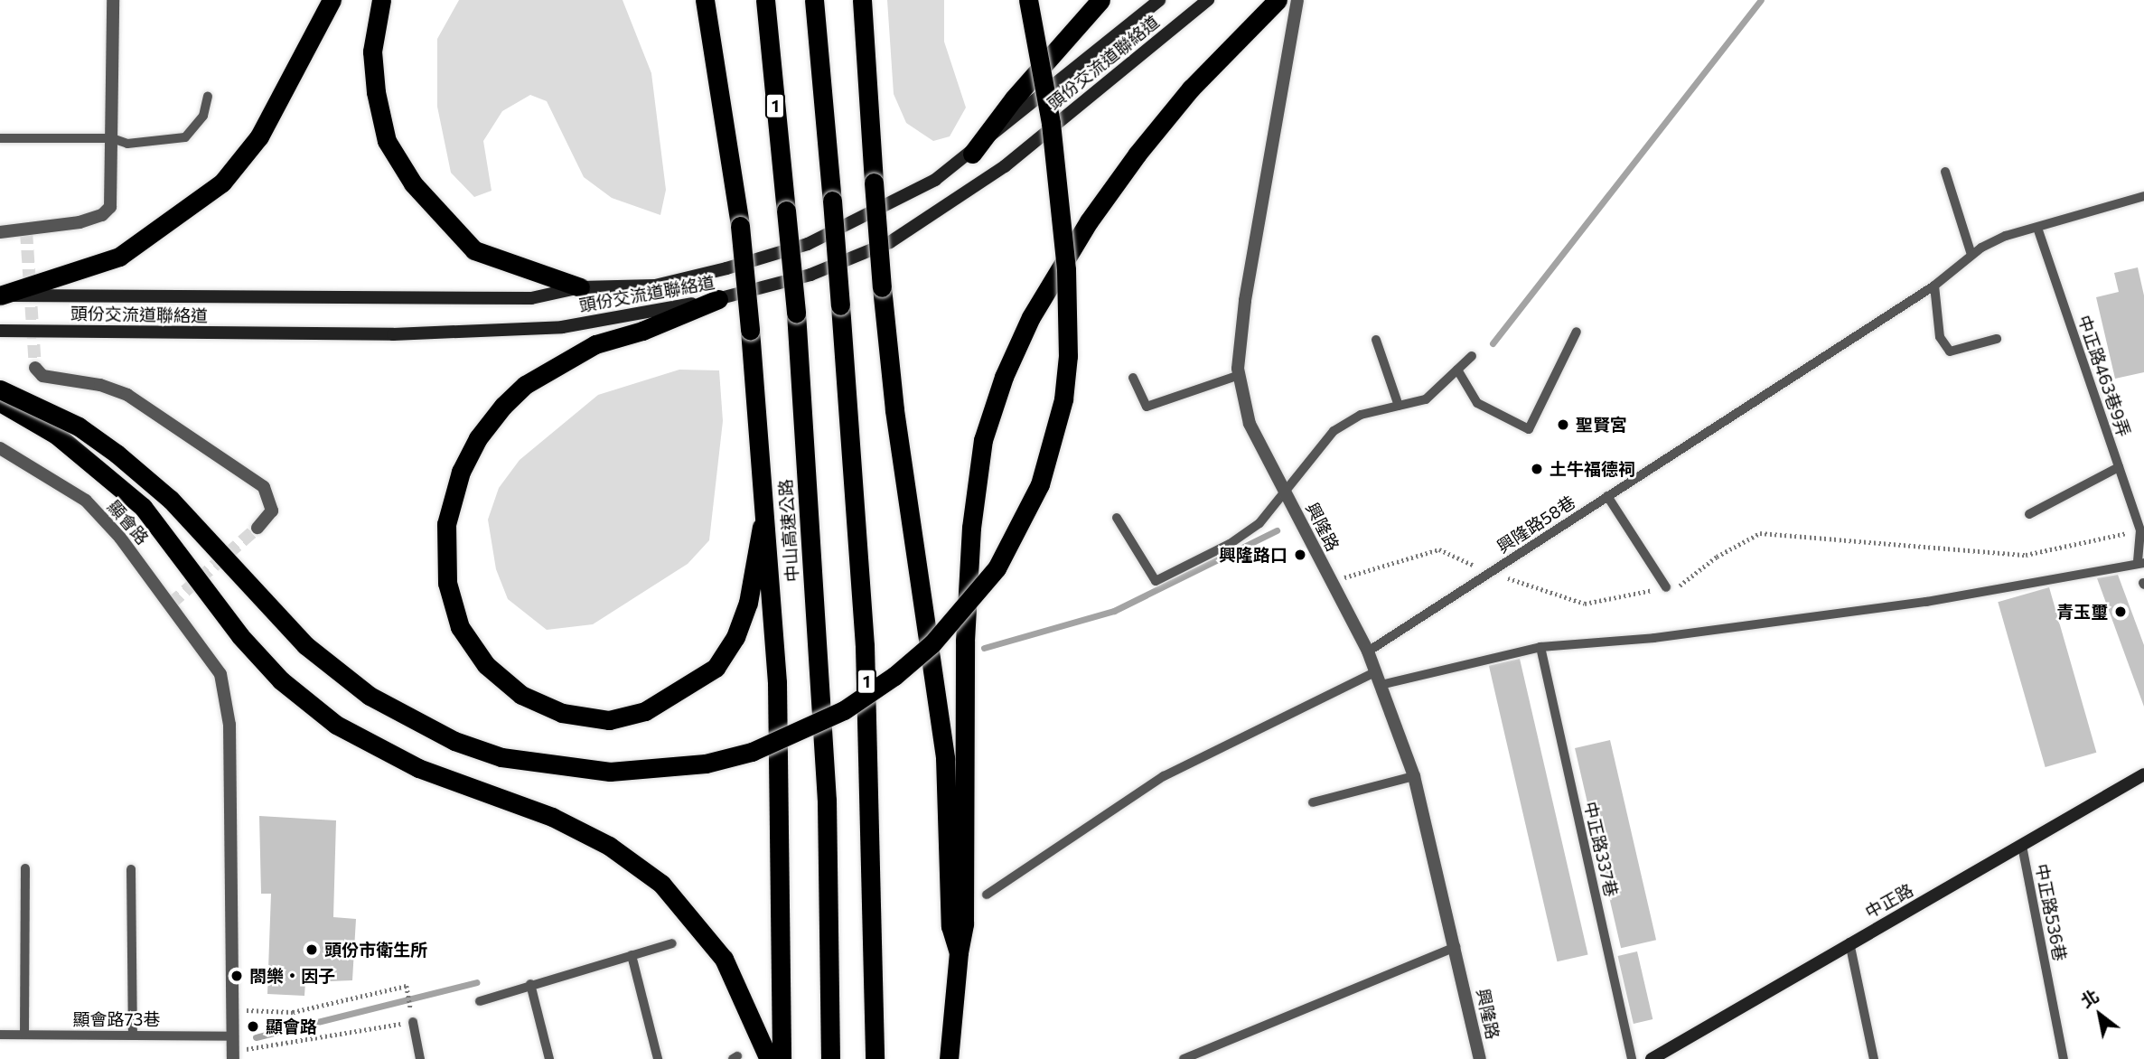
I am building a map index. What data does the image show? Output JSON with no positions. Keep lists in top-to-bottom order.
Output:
{
  "streets": {
    "highway": ["1", "中山高速公路"],
    "main road": ["頭份交流道聯絡道", "中正路"],
    "street": ["顯會路", "興隆路"],
    "lane": [
      "中正路463巷9弄",
      "興隆路58巷",
      "中正路337巷",
      "中正路536巷",
      "顯會路73巷"
    ]
  },
  "crossings": [
    ["中正路463巷9弄", "興隆路58巷"],
    ["顯會路", "顯會路73巷"],
    ["興隆路58巷", "興隆路"],
    ["中正路", "中正路536巷"]
  ],
  "places": [
    "聖賢宮",
    "土牛福德祠",
    "興隆路口",
    "青玉璽",
    "頭份市衛生所",
    "閤樂‧因子",
    "顯會路"
  ],
  "north": "top left"
}
